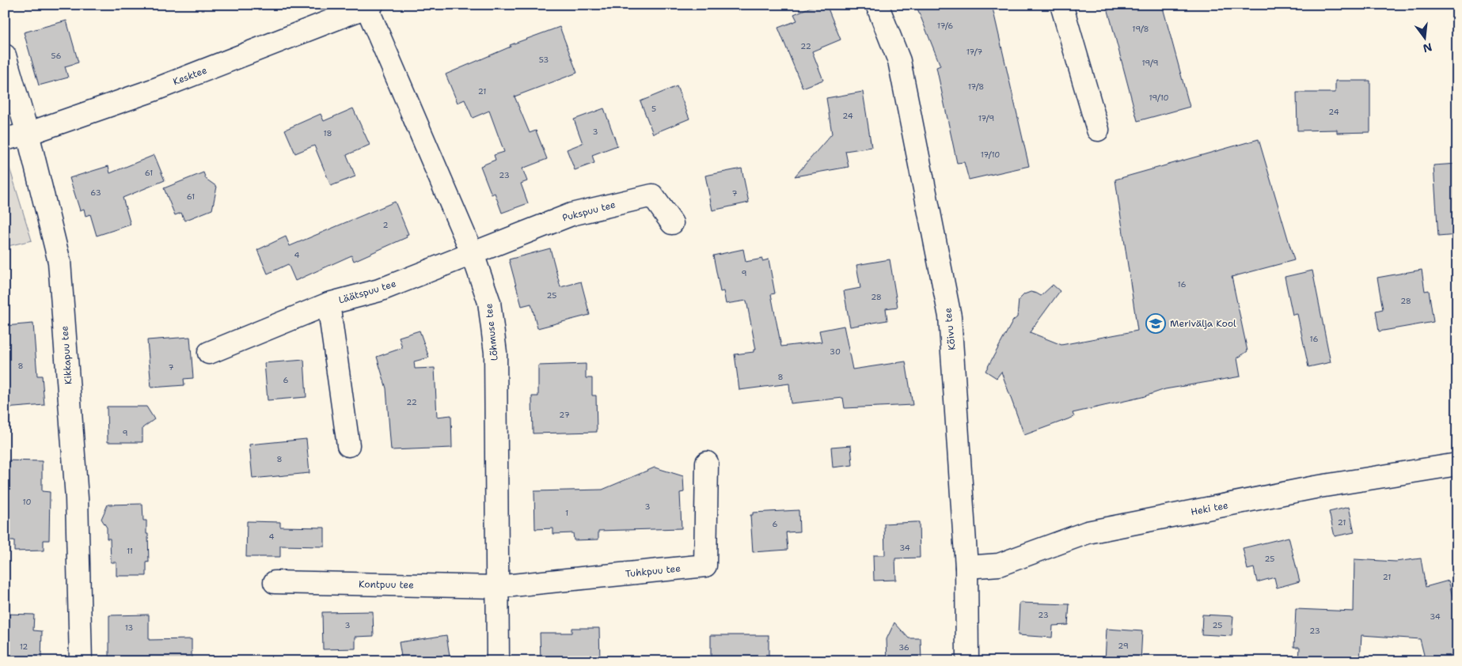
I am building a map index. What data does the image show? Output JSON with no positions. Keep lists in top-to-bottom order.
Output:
{
  "streets": {
    "street": [
      "Kesktee",
      "Pukspuu tee",
      "Läätspuu tee",
      "Kõivu tee",
      "Lõhmuse tee",
      "Kikkapuu tee",
      "Heki tee",
      "Tuhkpuu tee",
      "Kontpuu tee"
    ]
  },
  "crossings": [
    ["Kesktee", "Lõhmuse tee"],
    ["Kesktee", "Kikkapuu tee"],
    ["Pukspuu tee", "Läätspuu tee"],
    ["Pukspuu tee", "Lõhmuse tee"],
    ["Läätspuu tee", "Lõhmuse tee"],
    ["Kõivu tee", "Heki tee"],
    ["Lõhmuse tee", "Tuhkpuu tee"],
    ["Lõhmuse tee", "Kontpuu tee"],
    ["Tuhkpuu tee", "Kontpuu tee"]
  ],
  "places": {
    "school or university": ["Merivälja Kool"]
  },
  "house_numbers": [
    "17/6",
    "19/8",
    "22",
    "17/7",
    "56",
    "53",
    "19/9",
    "17/8",
    "21",
    "19/10",
    "5",
    "24",
    "24",
    "17/9",
    "3",
    "18",
    "17/10",
    "61",
    "23",
    "63",
    "7",
    "61",
    "2",
    "4",
    "9",
    "16",
    "25",
    "28",
    "28",
    "16",
    "30",
    "8",
    "7",
    "8",
    "6",
    "22",
    "27",
    "9",
    "8",
    "10",
    "3",
    "1",
    "21",
    "6",
    "4",
    "34",
    "11",
    "25",
    "21",
    "23",
    "34",
    "3",
    "25",
    "13",
    "23",
    "29",
    "12",
    "36"
  ],
  "north": "bottom"
}
